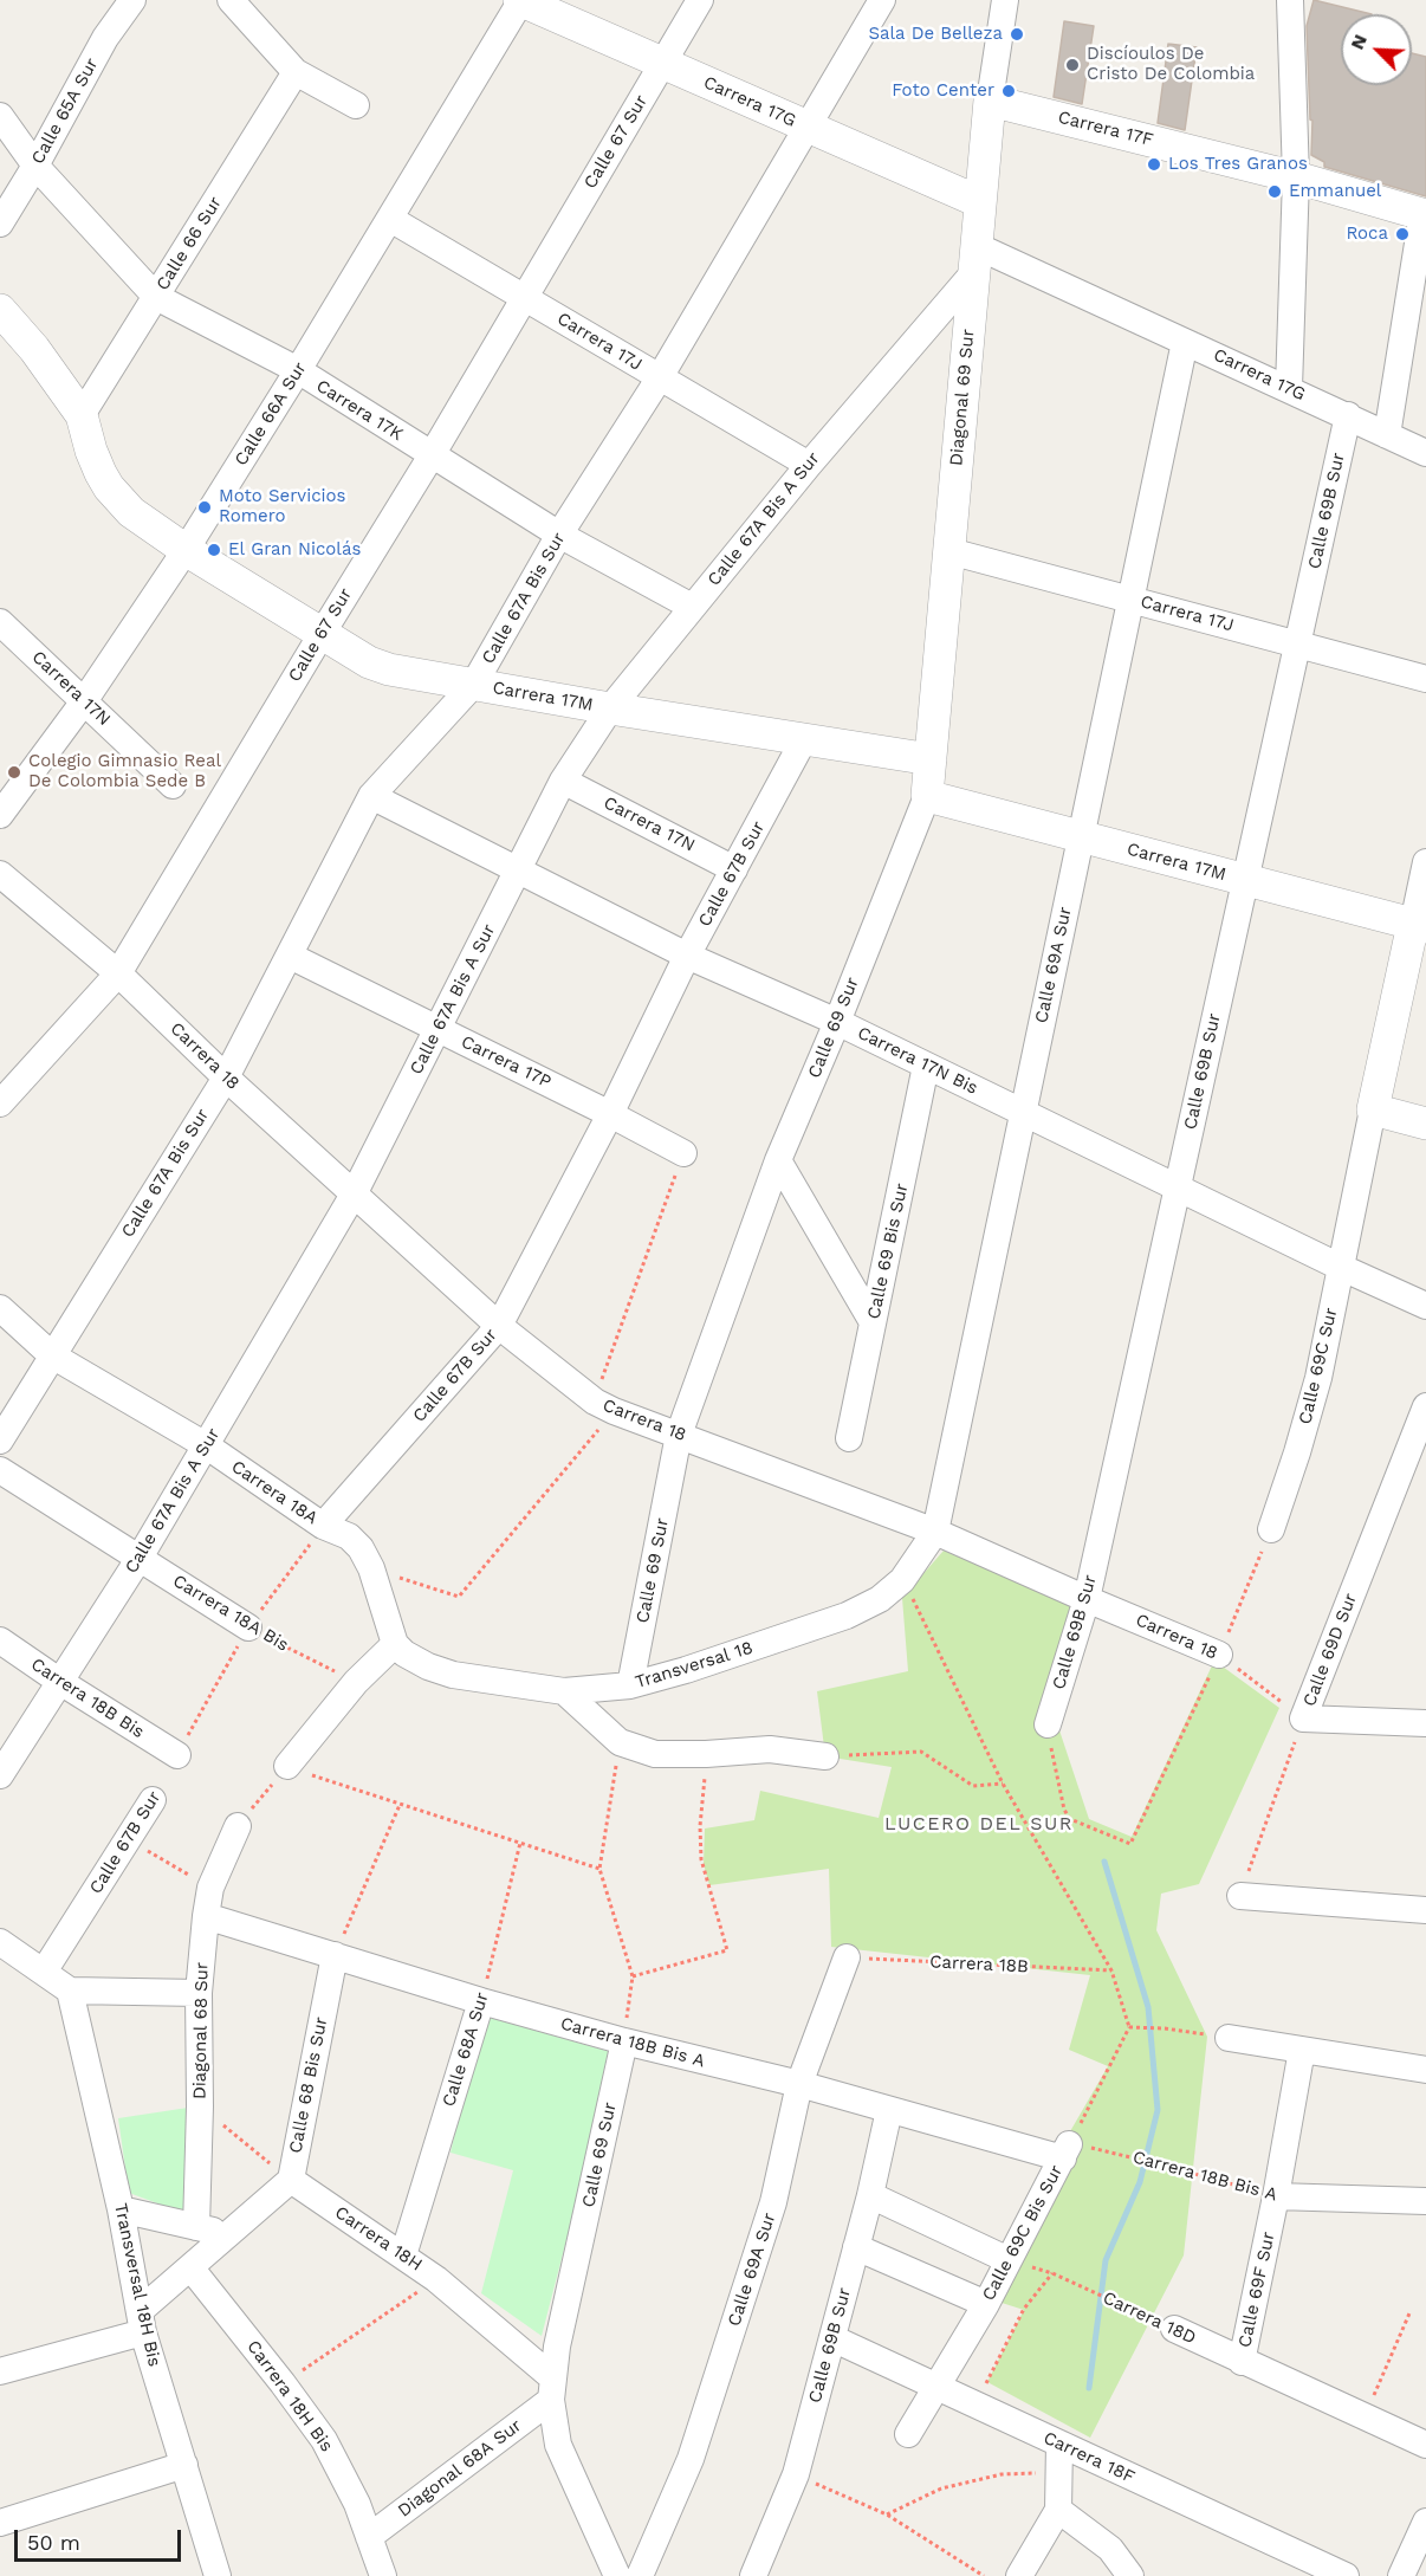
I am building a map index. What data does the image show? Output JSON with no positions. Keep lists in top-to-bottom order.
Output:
{
  "streets": {
    "street": [
      "Carrera 17G",
      "Calle 65A Sur",
      "Carrera 17F",
      "Calle 67 Sur",
      "Calle 66 Sur",
      "Carrera 17J",
      "Diagonal 69 Sur",
      "Carrera 17K",
      "Calle 66A Sur",
      "Calle 69B Sur",
      "Calle 67A Bis A Sur",
      "Calle 67A Bis Sur",
      "Carrera 17N",
      "Carrera 17M",
      "Calle 67B Sur",
      "Calle 69A Sur",
      "Calle 69 Sur",
      "Carrera 18",
      "Carrera 17N Bis",
      "Carrera 17P",
      "Calle 69 Bis Sur",
      "Calle 69C Sur",
      "Carrera 18A",
      "Carrera 18A Bis",
      "Calle 69D Sur",
      "Transversal 18",
      "Carrera 18B Bis",
      "Diagonal 68 Sur",
      "Carrera 18B Bis A",
      "Calle 68A Sur",
      "Calle 68 Bis Sur",
      "Calle 69C Bis Sur",
      "Carrera 18H",
      "Transversal 18H Bis",
      "Calle 69F Sur",
      "Carrera 18D",
      "Carrera 18H Bis",
      "Carrera 18F",
      "Diagonal 68A Sur"
    ],
    "path": ["Carrera 18B"]
  },
  "crossings": [
    ["Carrera 17G", "Calle 67 Sur"],
    ["Carrera 17G", "Diagonal 69 Sur"],
    ["Carrera 17G", "Calle 66A Sur"],
    ["Carrera 17G", "Calle 69B Sur"],
    ["Carrera 17G", "Calle 67A Bis A Sur"],
    ["Carrera 17G", "Calle 67A Bis Sur"],
    ["Carrera 17G", "Calle 69A Sur"],
    ["Calle 65A Sur", "Carrera 17K"],
    ["Carrera 17F", "Diagonal 69 Sur"],
    ["Calle 67 Sur", "Carrera 17J"],
    ["Calle 67 Sur", "Carrera 17K"],
    ["Calle 67 Sur", "Carrera 17M"],
    ["Calle 67 Sur", "Carrera 18"],
    ["Calle 66 Sur", "Carrera 17K"],
    ["Calle 66 Sur", "Carrera 17M"],
    ["Carrera 17J", "Diagonal 69 Sur"],
    ["Carrera 17J", "Calle 66A Sur"],
    ["Carrera 17J", "Calle 69B Sur"],
    ["Carrera 17J", "Calle 67A Bis A Sur"],
    ["Carrera 17J", "Calle 67A Bis Sur"],
    ["Carrera 17J", "Calle 69A Sur"],
    ["Diagonal 69 Sur", "Calle 67A Bis A Sur"],
    ["Diagonal 69 Sur", "Carrera 17M"],
    ["Diagonal 69 Sur", "Calle 69 Sur"],
    ["Carrera 17K", "Calle 66A Sur"],
    ["Carrera 17K", "Calle 67A Bis A Sur"],
    ["Carrera 17K", "Calle 67A Bis Sur"],
    ["Calle 66A Sur", "Carrera 17N"],
    ["Calle 66A Sur", "Carrera 17M"],
    ["Calle 69B Sur", "Carrera 17M"],
    ["Calle 69B Sur", "Carrera 18"],
    ["Calle 69B Sur", "Carrera 17N Bis"],
    ["Calle 69B Sur", "Carrera 18B Bis A"],
    ["Calle 69B Sur", "Carrera 18F"],
    ["Calle 67A Bis A Sur", "Carrera 17N"],
    ["Calle 67A Bis A Sur", "Carrera 17M"],
    ["Calle 67A Bis A Sur", "Carrera 18"],
    ["Calle 67A Bis A Sur", "Carrera 17N Bis"],
    ["Calle 67A Bis A Sur", "Carrera 17P"],
    ["Calle 67A Bis A Sur", "Carrera 18A"],
    ["Calle 67A Bis A Sur", "Carrera 18A Bis"],
    ["Calle 67A Bis A Sur", "Carrera 18B Bis"],
    ["Calle 67A Bis Sur", "Carrera 17M"],
    ["Calle 67A Bis Sur", "Carrera 18"],
    ["Calle 67A Bis Sur", "Carrera 17N Bis"],
    ["Calle 67A Bis Sur", "Carrera 17P"],
    ["Calle 67A Bis Sur", "Carrera 18A"],
    ["Carrera 17N", "Calle 67B Sur"],
    ["Carrera 17M", "Calle 67B Sur"],
    ["Carrera 17M", "Calle 69A Sur"],
    ["Carrera 17M", "Calle 69 Sur"],
    ["Carrera 17M", "Calle 69C Sur"],
    ["Calle 67B Sur", "Carrera 18"],
    ["Calle 67B Sur", "Carrera 17N Bis"],
    ["Calle 67B Sur", "Carrera 17P"],
    ["Calle 67B Sur", "Carrera 18A"],
    ["Calle 69A Sur", "Carrera 18"],
    ["Calle 69A Sur", "Carrera 17N Bis"],
    ["Calle 69A Sur", "Transversal 18"],
    ["Calle 69A Sur", "Carrera 18B"],
    ["Calle 69A Sur", "Carrera 18B Bis A"],
    ["Calle 69 Sur", "Carrera 18"],
    ["Calle 69 Sur", "Carrera 17N Bis"],
    ["Calle 69 Sur", "Transversal 18"],
    ["Calle 69 Sur", "Carrera 18B Bis A"],
    ["Calle 69 Sur", "Carrera 18H"],
    ["Calle 69 Sur", "Diagonal 68A Sur"],
    ["Carrera 18", "Calle 69D Sur"],
    ["Carrera 17N Bis", "Calle 69 Bis Sur"],
    ["Carrera 17N Bis", "Calle 69C Sur"],
    ["Carrera 18A", "Transversal 18"],
    ["Diagonal 68 Sur", "Carrera 18B Bis A"],
    ["Carrera 18B Bis A", "Calle 68A Sur"],
    ["Carrera 18B Bis A", "Calle 68 Bis Sur"],
    ["Carrera 18B Bis A", "Calle 69C Bis Sur"],
    ["Carrera 18B Bis A", "Calle 69F Sur"],
    ["Calle 68A Sur", "Carrera 18H"],
    ["Calle 68 Bis Sur", "Carrera 18H"],
    ["Calle 69C Bis Sur", "Carrera 18D"],
    ["Calle 69C Bis Sur", "Carrera 18F"],
    ["Carrera 18H", "Diagonal 68A Sur"],
    ["Calle 69F Sur", "Carrera 18D"],
    ["Carrera 18H Bis", "Diagonal 68A Sur"]
  ],
  "districts": ["LUCERO DEL SUR"],
  "places": [
    "Sala De Belleza",
    "Discíoulos De Cristo De Colombia",
    "Foto Center",
    "Los Tres Granos",
    "Emmanuel",
    "Roca",
    "Moto Servicios Romero",
    "El Gran Nicolás",
    "Colegio Gimnasio Real De Colombia Sede B"
  ],
  "scale_bar": "50 m",
  "north": "top left"
}
